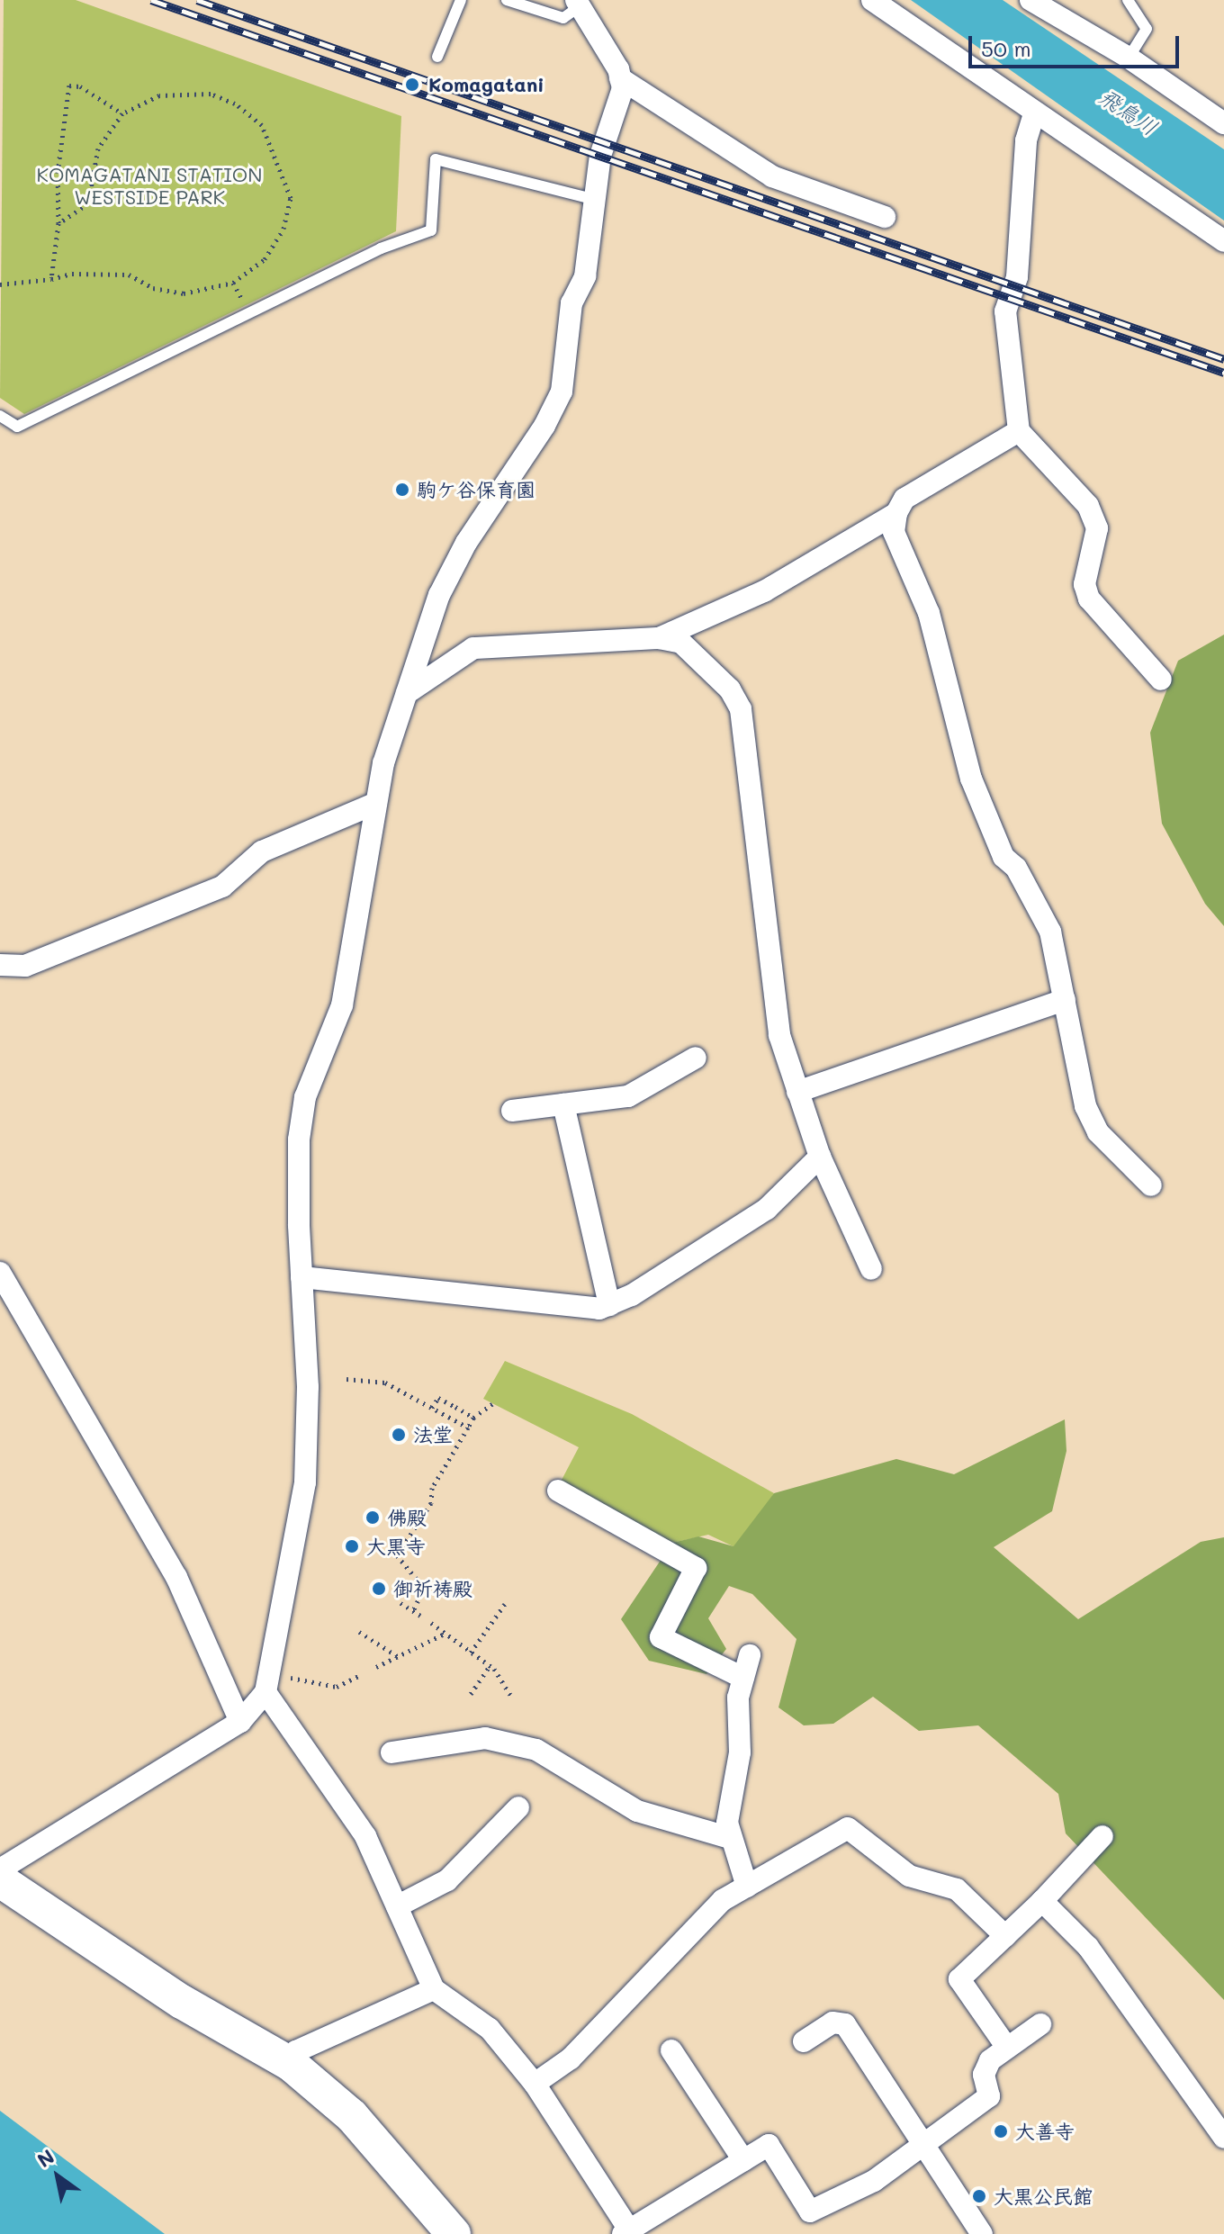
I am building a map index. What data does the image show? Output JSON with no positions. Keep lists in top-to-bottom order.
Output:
{
  "water": ["飛鳥川"],
  "parks": ["KOMAGATANI STATION WESTSIDE PARK"],
  "places": [
    "Komagatani",
    "駒ケ谷保育園",
    "法堂",
    "佛殿",
    "大黒寺",
    "御祈祷殿",
    "大善寺",
    "大黒公民館"
  ],
  "scale_bar": "50 m",
  "north": "top left"
}
